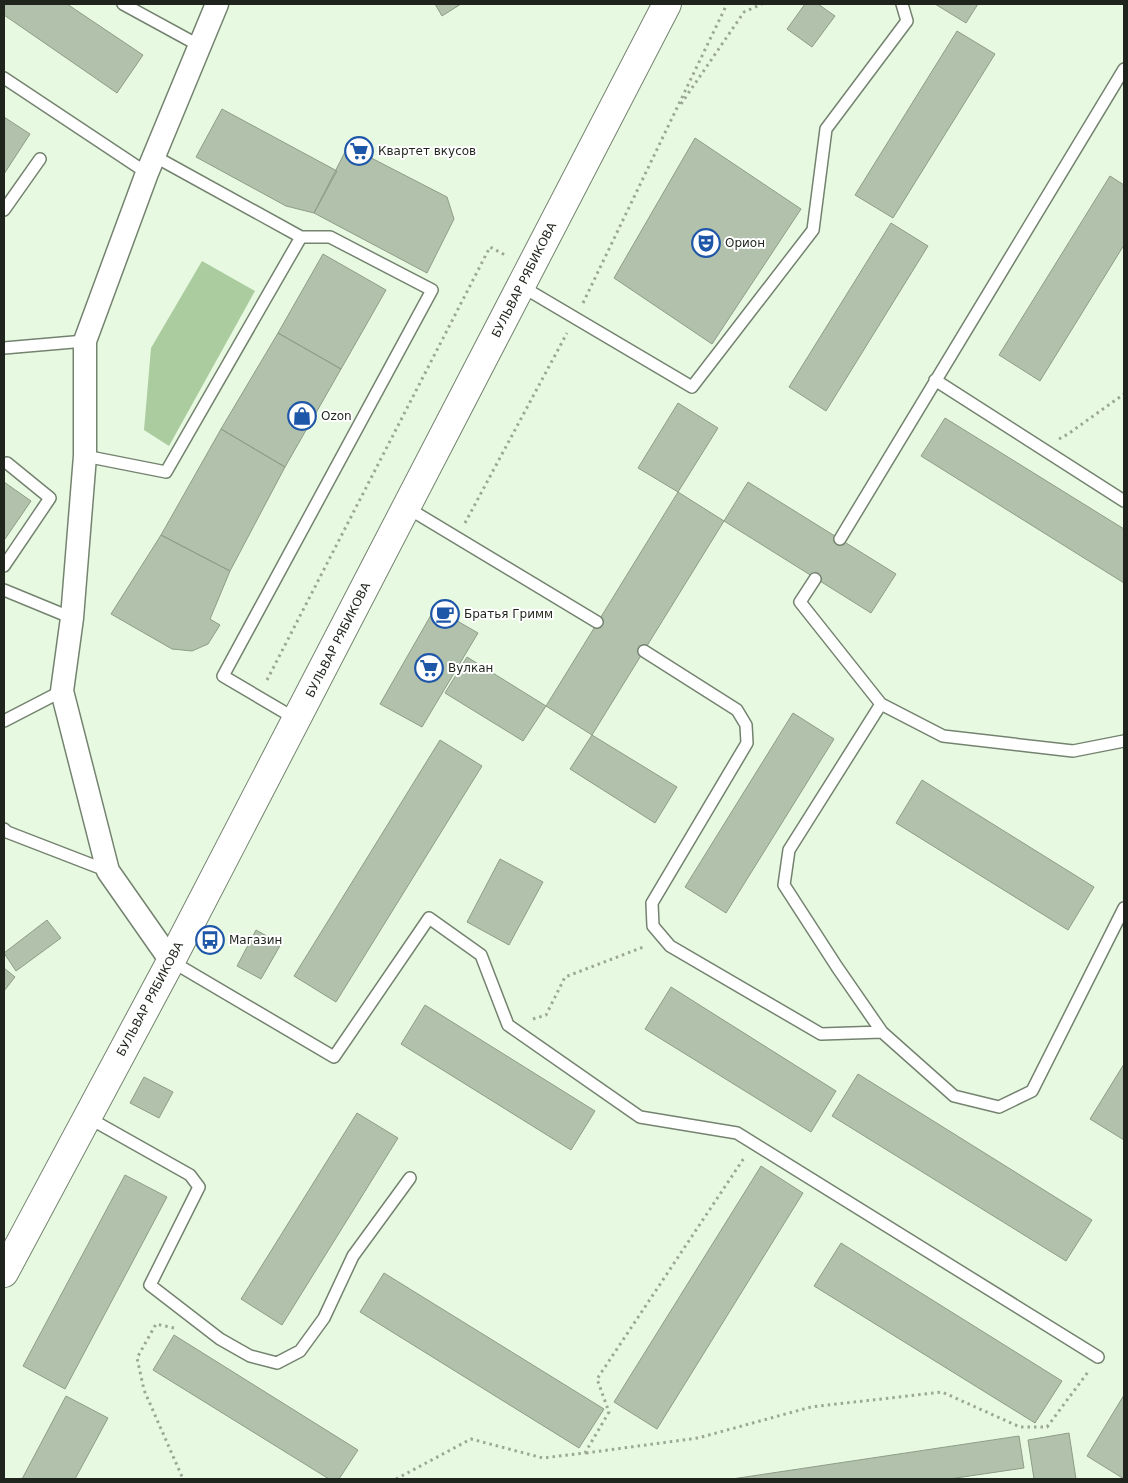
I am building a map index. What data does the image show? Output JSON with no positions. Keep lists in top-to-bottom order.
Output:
{
  "streets": {
    "street": ["БУЛЬВАР РЯБИКОВА"]
  },
  "places": {
    "supermarket": ["Квартет вкусов", "Вулкан"],
    "theatre": ["Орион"],
    "shop": ["Ozon"],
    "cafe": ["Братья Гримм"],
    "bus stop": ["Магазин"]
  }
}
